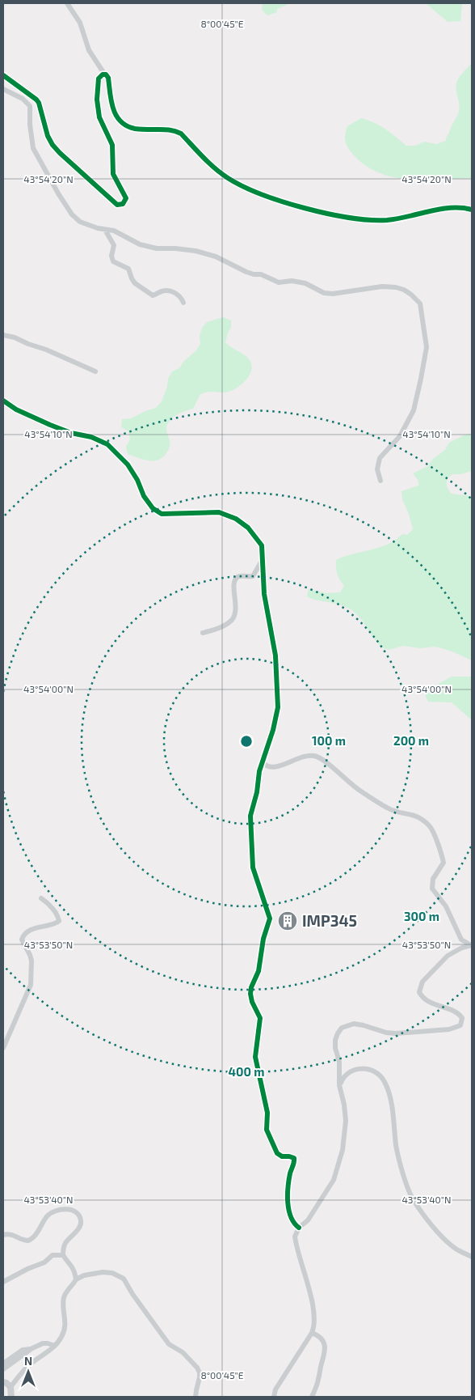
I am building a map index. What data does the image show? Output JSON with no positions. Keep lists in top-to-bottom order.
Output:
{
  "places": {
    "building": ["IMP345"]
  },
  "north": "top",
  "coordinates": [
    "8°00'45\"E",
    "43°54'20\"N",
    "43°54'10\"N",
    "43°54'00\"N",
    "43°53'50\"N",
    "43°53'40\"N"
  ],
  "rings": [
    "100 m",
    "200 m",
    "300 m",
    "400 m"
  ]
}
